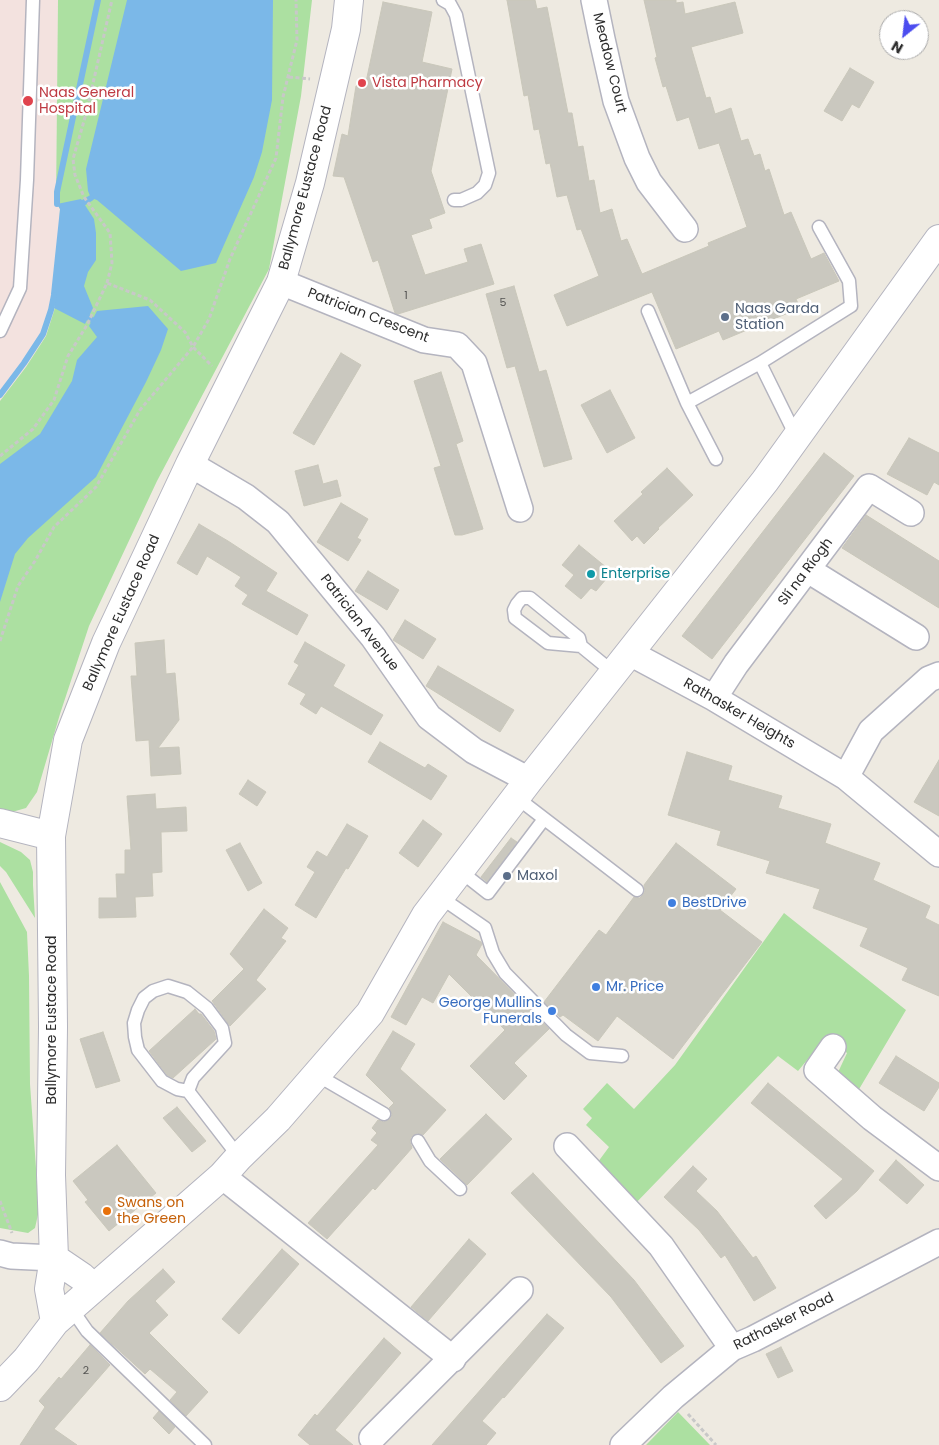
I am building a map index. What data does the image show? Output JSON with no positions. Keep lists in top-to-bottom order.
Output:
{
  "streets": {
    "main road": ["Ballymore Eustace Road"],
    "street": [
      "Meadow Court",
      "Patrician Crescent",
      "Slí na Ríogh",
      "Patrician Avenue",
      "Rathasker Heights",
      "Rathasker Road"
    ]
  },
  "crossings": [
    ["Ballymore Eustace Road", "Patrician Crescent"],
    ["Ballymore Eustace Road", "Patrician Avenue"],
    ["Slí na Ríogh", "Rathasker Heights"]
  ],
  "places": [
    "Vista Pharmacy",
    "Naas General Hospital",
    "Naas Garda Station",
    "Enterprise",
    "Maxol",
    "BestDrive",
    "Mr. Price",
    "George Mullins Funerals",
    "Swans on the Green"
  ],
  "house_numbers": ["1", "5", "2"],
  "north": "bottom left"
}
